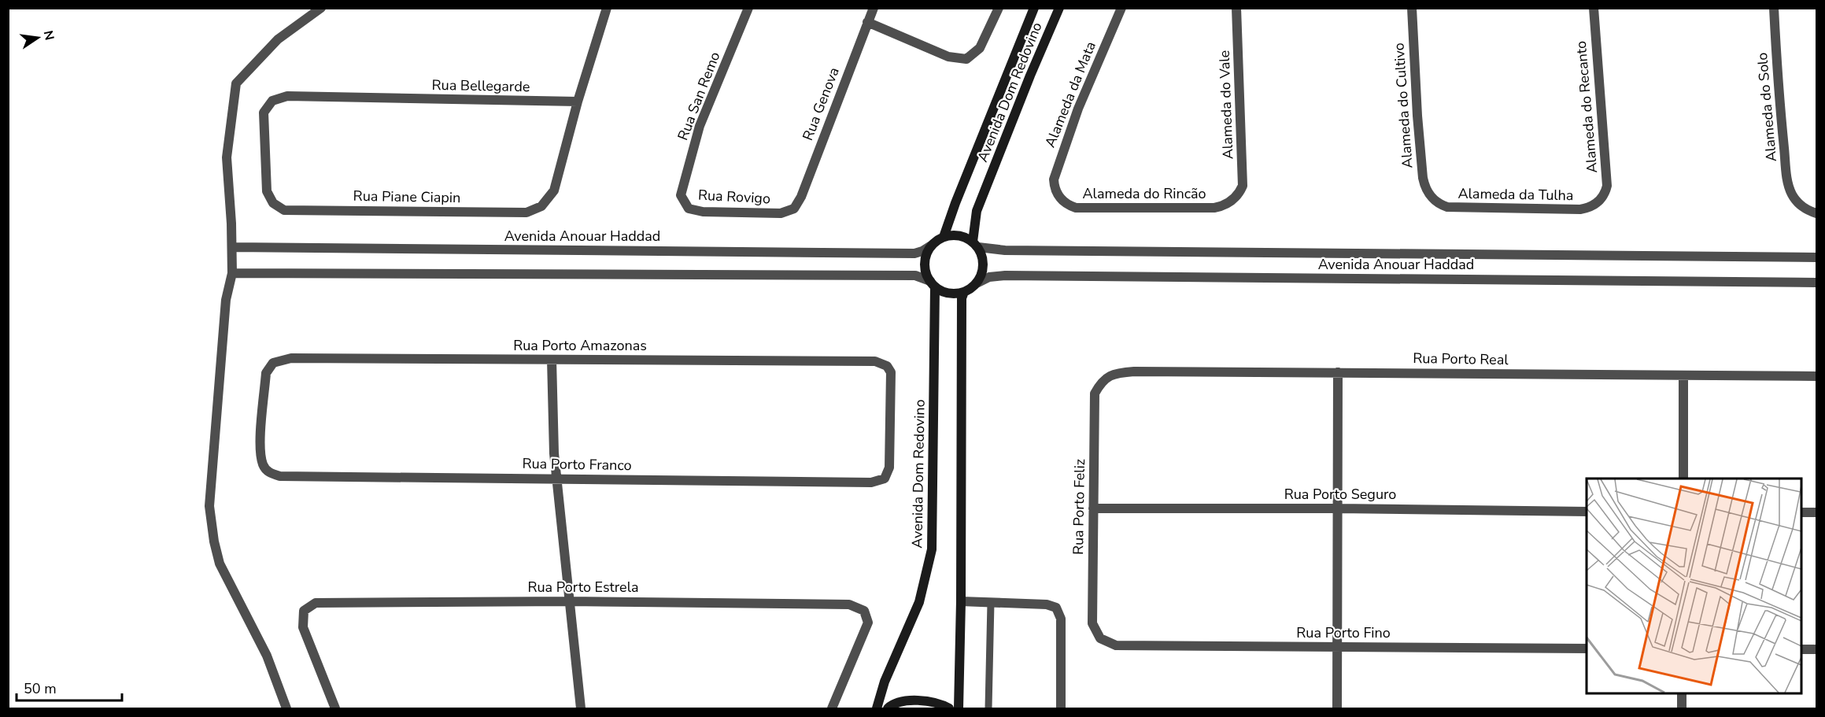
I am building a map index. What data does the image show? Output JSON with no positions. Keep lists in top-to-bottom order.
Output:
{
  "streets": {
    "street": [
      "Rua Bellegarde",
      "Avenida Dom Redovino",
      "Alameda da Mata",
      "Rua San Remo",
      "Rua Genova",
      "Alameda do Vale",
      "Alameda do Cultivo",
      "Alameda do Recanto",
      "Alameda do Solo",
      "Alameda do Rincão",
      "Alameda da Tulha",
      "Rua Piane Ciapin",
      "Rua Rovigo",
      "Avenida Anouar Haddad",
      "Rua Porto Amazonas",
      "Rua Porto Real",
      "Rua Porto Franco",
      "Rua Porto Seguro",
      "Rua Porto Feliz",
      "Rua Porto Estrela",
      "Rua Porto Fino"
    ]
  },
  "crossings": [
    ["Rua Bellegarde", "Rua Piane Ciapin"],
    ["Avenida Dom Redovino", "Avenida Anouar Haddad"],
    ["Alameda da Mata", "Alameda do Rincão"],
    ["Rua San Remo", "Rua Rovigo"],
    ["Rua Genova", "Rua Rovigo"],
    ["Alameda do Vale", "Alameda do Rincão"],
    ["Alameda do Cultivo", "Alameda da Tulha"],
    ["Alameda do Recanto", "Alameda da Tulha"],
    ["Rua Porto Amazonas", "Rua Porto Franco"],
    ["Rua Porto Real", "Rua Porto Feliz"],
    ["Rua Porto Seguro", "Rua Porto Feliz"],
    ["Rua Porto Feliz", "Rua Porto Fino"]
  ],
  "scale_bar": "50 m",
  "north": "right"
}
